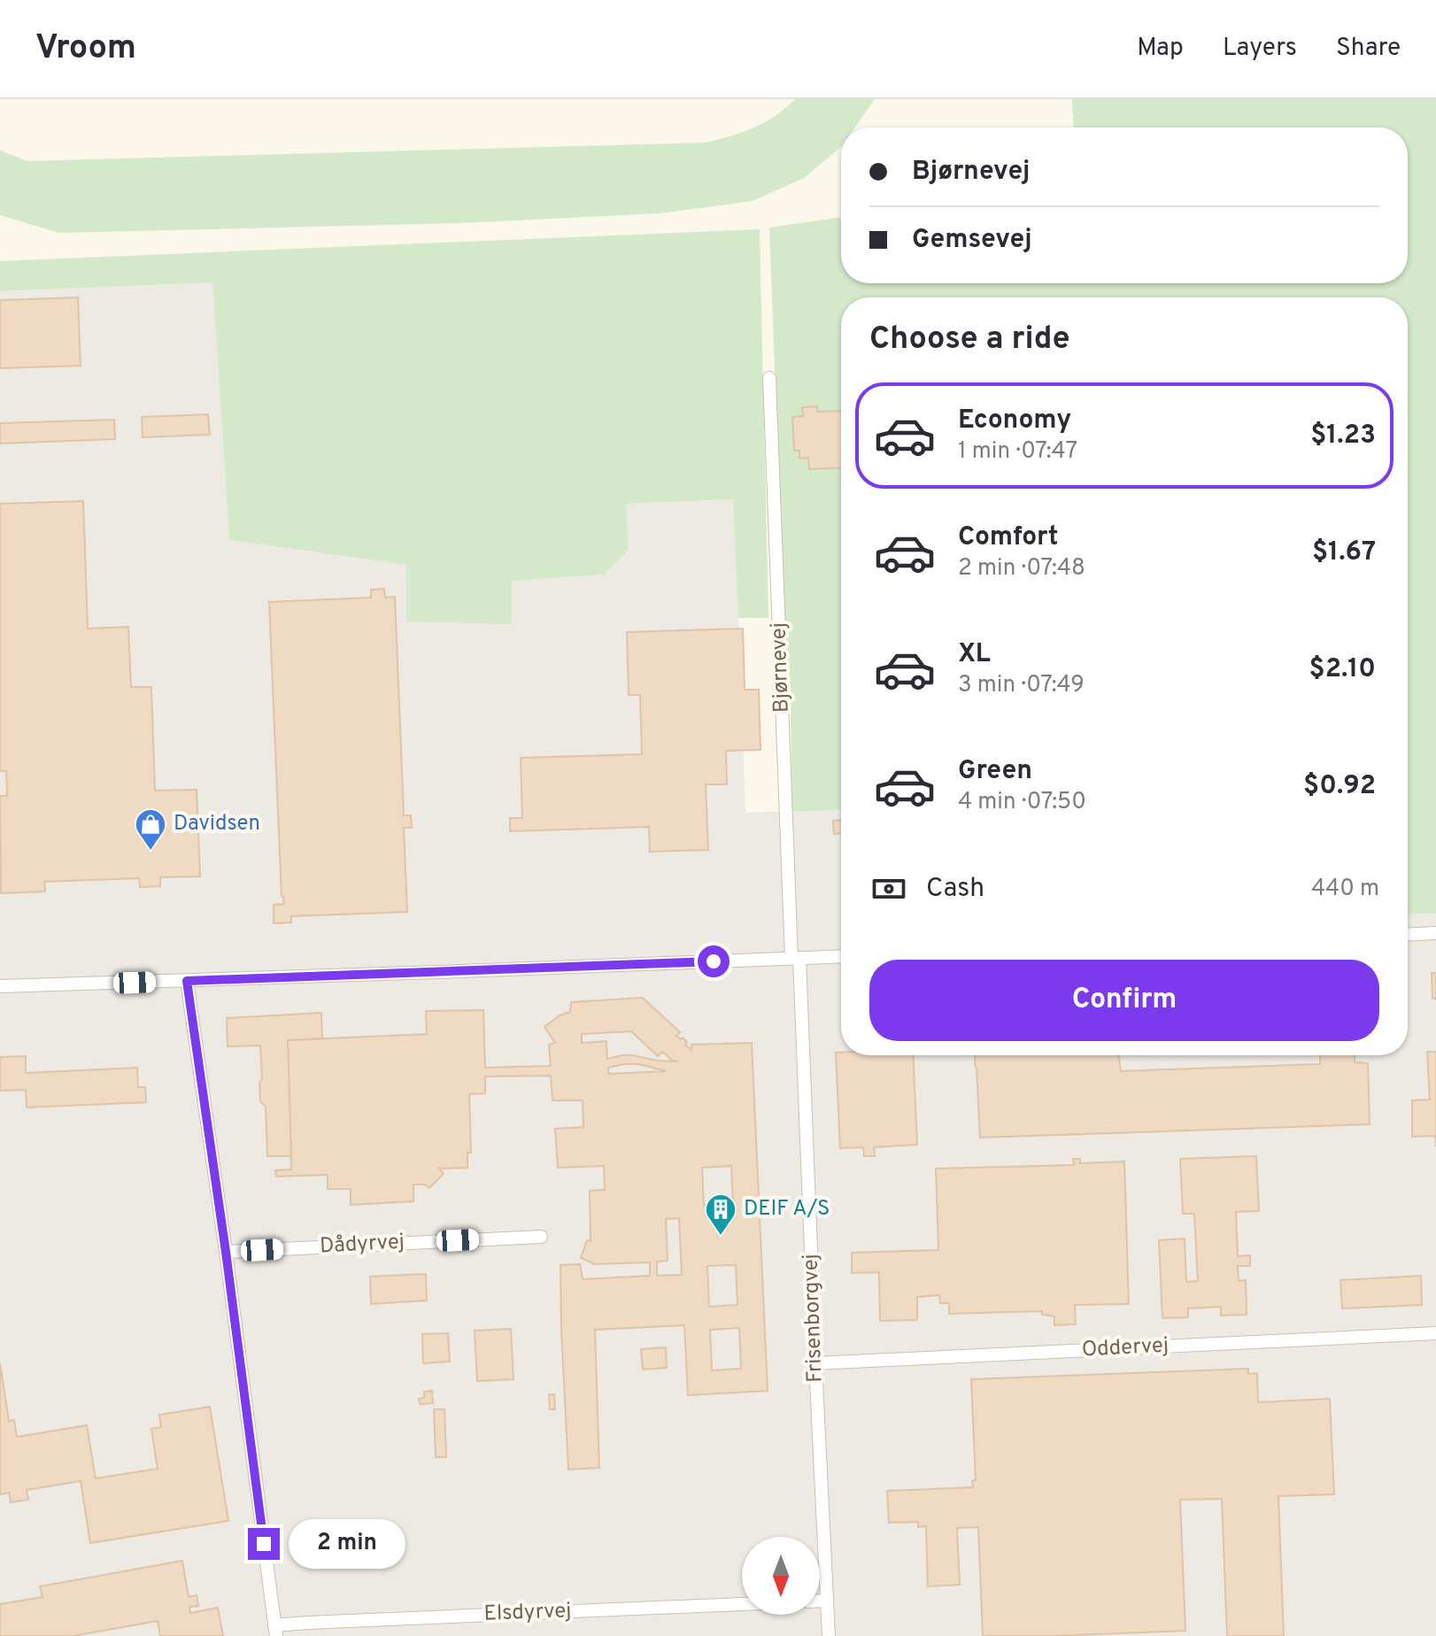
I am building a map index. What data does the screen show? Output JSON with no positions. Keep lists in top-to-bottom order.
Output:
{
  "streets": {
    "street": [
      "Bjørnevej",
      "Dådyrvej",
      "Frisenborgvej",
      "Oddervej",
      "Elsdyrvej"
    ]
  },
  "crossings": [
    ["Bjørnevej", "Frisenborgvej"],
    ["Frisenborgvej", "Oddervej"]
  ],
  "places": {
    "shop": ["Davidsen"],
    "building": ["DEIF A/S"]
  },
  "north": "bottom",
  "page": {
    "header": "Vroom",
    "nav": ["Map", "Layers", "Share"],
    "banner": ["Bjørnevej", "Gemsevej"],
    "heading": "Choose a ride",
    "list": [
      {
        "name": "Economy",
        "note": "1 min · 07:47",
        "value": "$1.23"
      },
      {
        "name": "Comfort",
        "note": "2 min · 07:48",
        "value": "$1.67"
      },
      {
        "name": "XL",
        "note": "3 min · 07:49",
        "value": "$2.10"
      },
      {
        "name": "Green",
        "note": "4 min · 07:50",
        "value": "$0.92"
      }
    ],
    "pay": ["Cash", "440 m"],
    "buttons": "Confirm",
    "bubble": "2 min"
  }
}
